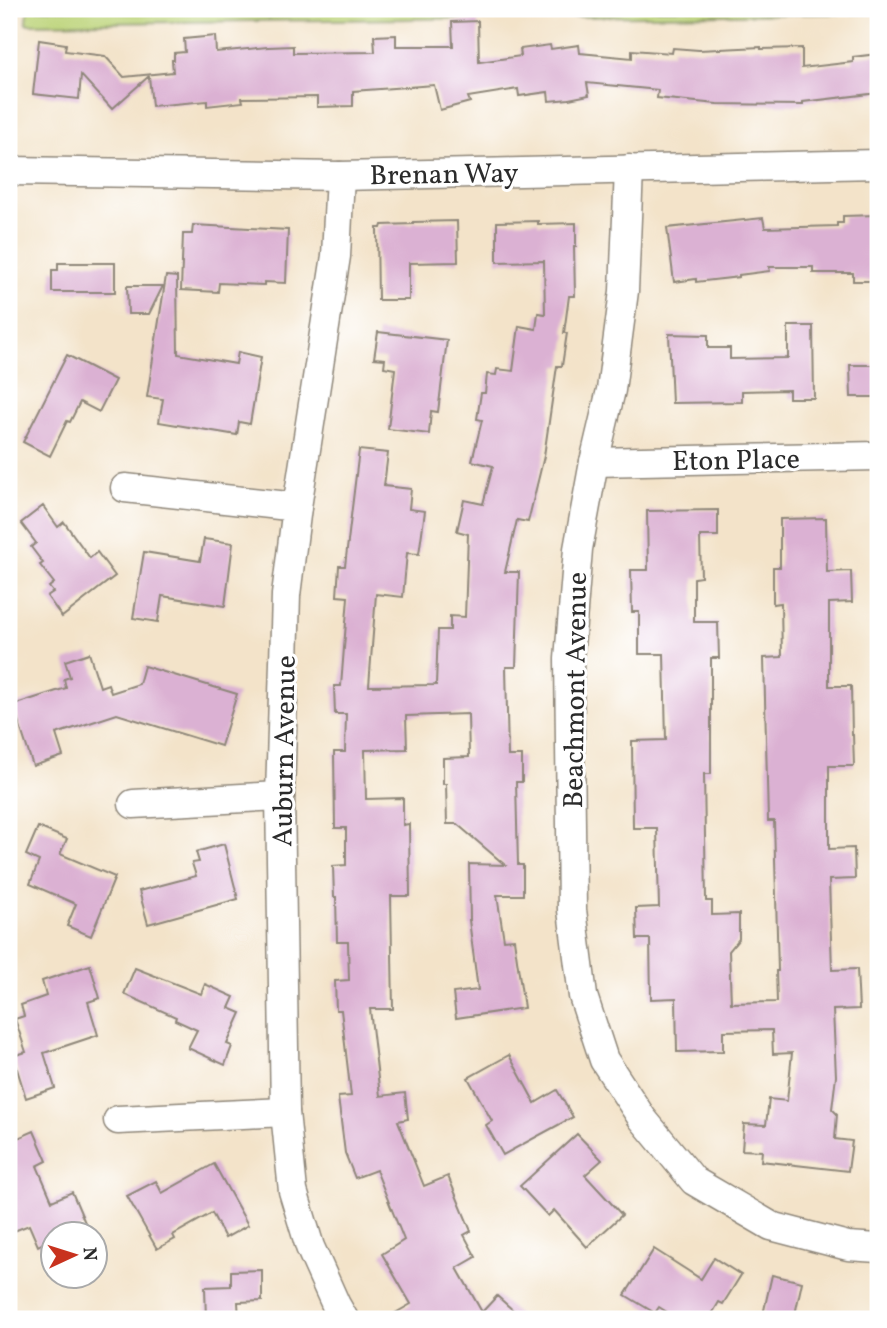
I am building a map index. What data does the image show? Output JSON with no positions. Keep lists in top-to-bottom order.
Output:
{
  "streets": {
    "street": [
      "Brenan Way",
      "Eton Place",
      "Beachmont Avenue",
      "Auburn Avenue"
    ]
  },
  "crossings": [
    ["Brenan Way", "Beachmont Avenue"],
    ["Brenan Way", "Auburn Avenue"],
    ["Eton Place", "Beachmont Avenue"]
  ],
  "north": "right"
}
